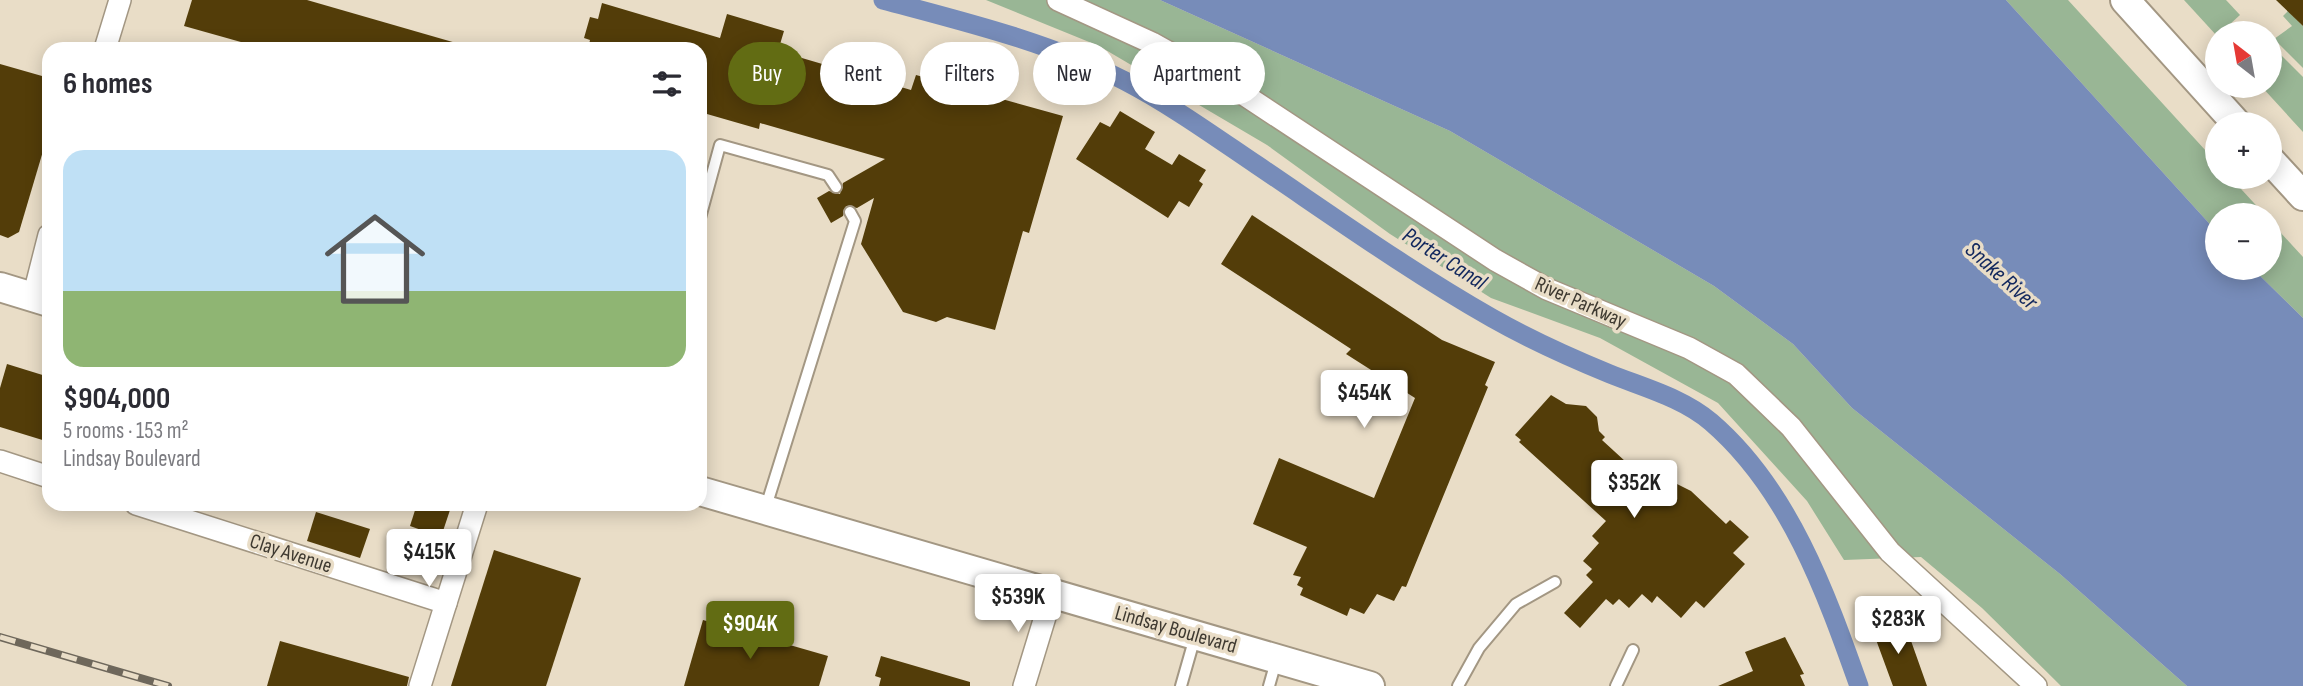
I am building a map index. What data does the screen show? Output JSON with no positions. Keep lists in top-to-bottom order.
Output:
{
  "streets": {
    "street": ["River Parkway", "Clay Avenue", "Lindsay Boulevard"]
  },
  "water": ["Porter Canal", "Snake River"],
  "north": "top left",
  "page": {
    "map_buttons": ["+", "−"],
    "chip": [
      "Buy",
      "Rent",
      "Filters",
      "New",
      "Apartment"
    ],
    "heading": "6 homes",
    "list": [
      {
        "name": "$904,000",
        "note": "5 rooms · 153 m² · Lindsay Boulevard"
      }
    ],
    "price": [
      "$454K",
      "$352K",
      "$415K",
      "$539K",
      "$283K",
      "$904K"
    ]
  }
}
